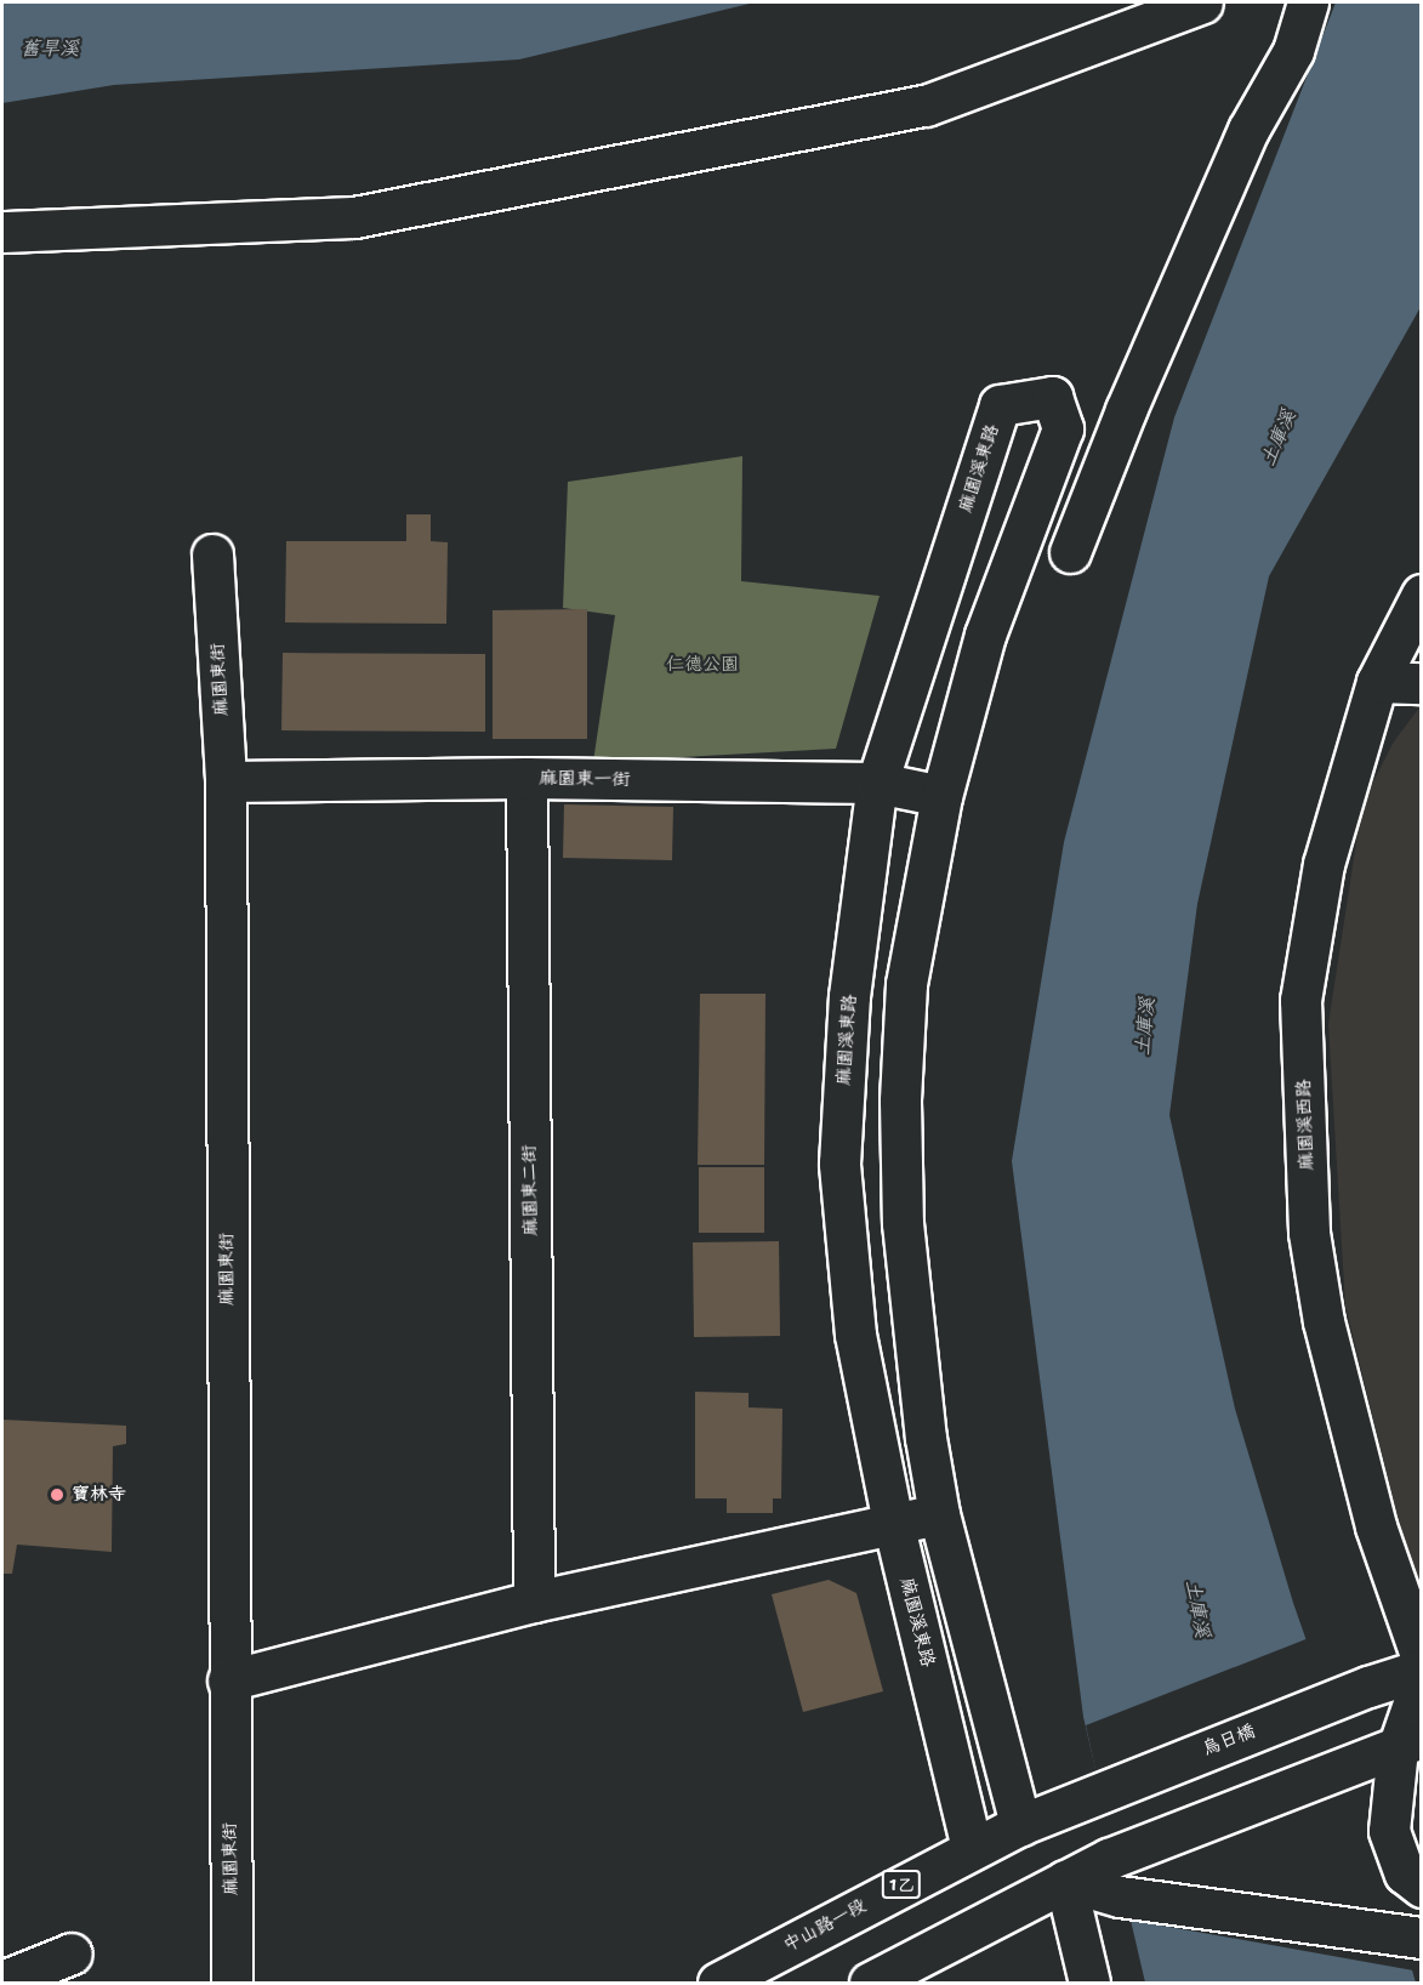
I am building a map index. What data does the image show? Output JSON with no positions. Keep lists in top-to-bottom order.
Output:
{
  "streets": {
    "street": [
      "麻園溪東路",
      "麻園東街",
      "麻園東一街",
      "麻園溪西路",
      "麻園東二街",
      "烏日橋",
      "1乙",
      "中山路一段"
    ]
  },
  "crossings": [
    ["麻園溪東路", "麻園東一街"],
    ["麻園溪東路", "中山路一段"],
    ["麻園東街", "麻園東一街"],
    ["麻園東一街", "麻園東二街"],
    ["烏日橋", "中山路一段"]
  ],
  "water": ["舊旱溪", "土庫溪"],
  "parks": ["仁德公園"],
  "places": ["寶林寺"]
}
